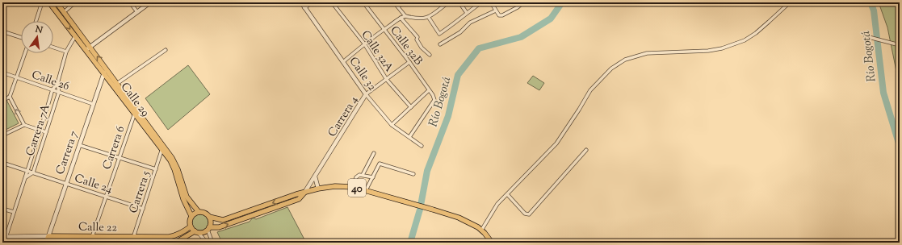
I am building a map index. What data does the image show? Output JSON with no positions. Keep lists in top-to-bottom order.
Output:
{
  "streets": {
    "main road": [
      "Calle 29",
      "Carrera 7",
      "40",
      "Calle 22"
    ],
    "street": [
      "Calle 32B",
      "Calle 32A",
      "Calle 32",
      "Calle 26",
      "Carrera 4",
      "Carrera 7A",
      "Carrera 6",
      "Calle 24",
      "Carrera 5"
    ]
  },
  "crossings": [
    ["Calle 32B", "Calle 32"],
    ["Calle 32B", "Carrera 4"],
    ["Calle 32A", "Carrera 4"],
    ["Calle 32", "Carrera 4"],
    ["Calle 26", "Carrera 7A"],
    ["Calle 26", "Carrera 7"],
    ["Calle 29", "Carrera 7A"],
    ["Calle 29", "Carrera 6"],
    ["Calle 29", "Carrera 7"],
    ["Calle 29", "40"],
    ["Calle 29", "Carrera 5"],
    ["Calle 29", "Calle 22"],
    ["Carrera 4", "40"],
    ["Carrera 7A", "Calle 24"],
    ["Carrera 7A", "Calle 22"],
    ["Carrera 6", "Calle 24"],
    ["Carrera 6", "Calle 22"],
    ["Carrera 7", "Calle 24"],
    ["Carrera 7", "Calle 22"],
    ["Calle 24", "Carrera 5"],
    ["40", "Calle 22"],
    ["Carrera 5", "Calle 22"]
  ],
  "water": ["Río Bogotá"],
  "north": "top"
}
